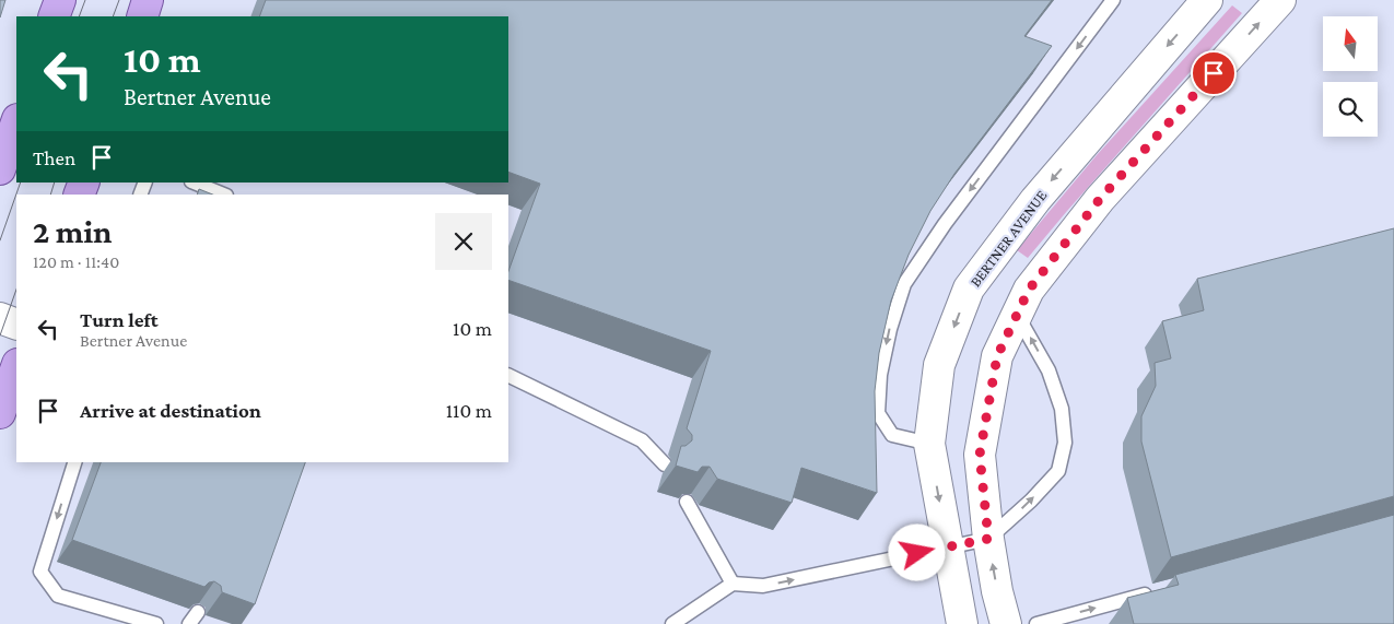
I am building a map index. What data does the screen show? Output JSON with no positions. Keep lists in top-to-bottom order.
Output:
{
  "streets": {
    "street": ["BERTNER AVENUE"]
  },
  "north": "top",
  "page": {
    "turn": ["10 m", "Bertner Avenue"],
    "then": "Then",
    "heading": ["2 min", "120 m · 11:40"],
    "list": [
      {
        "name": "Turn left",
        "note": "Bertner Avenue",
        "value": "10 m"
      },
      {
        "name": "Arrive at destination",
        "value": "110 m"
      }
    ]
  }
}
